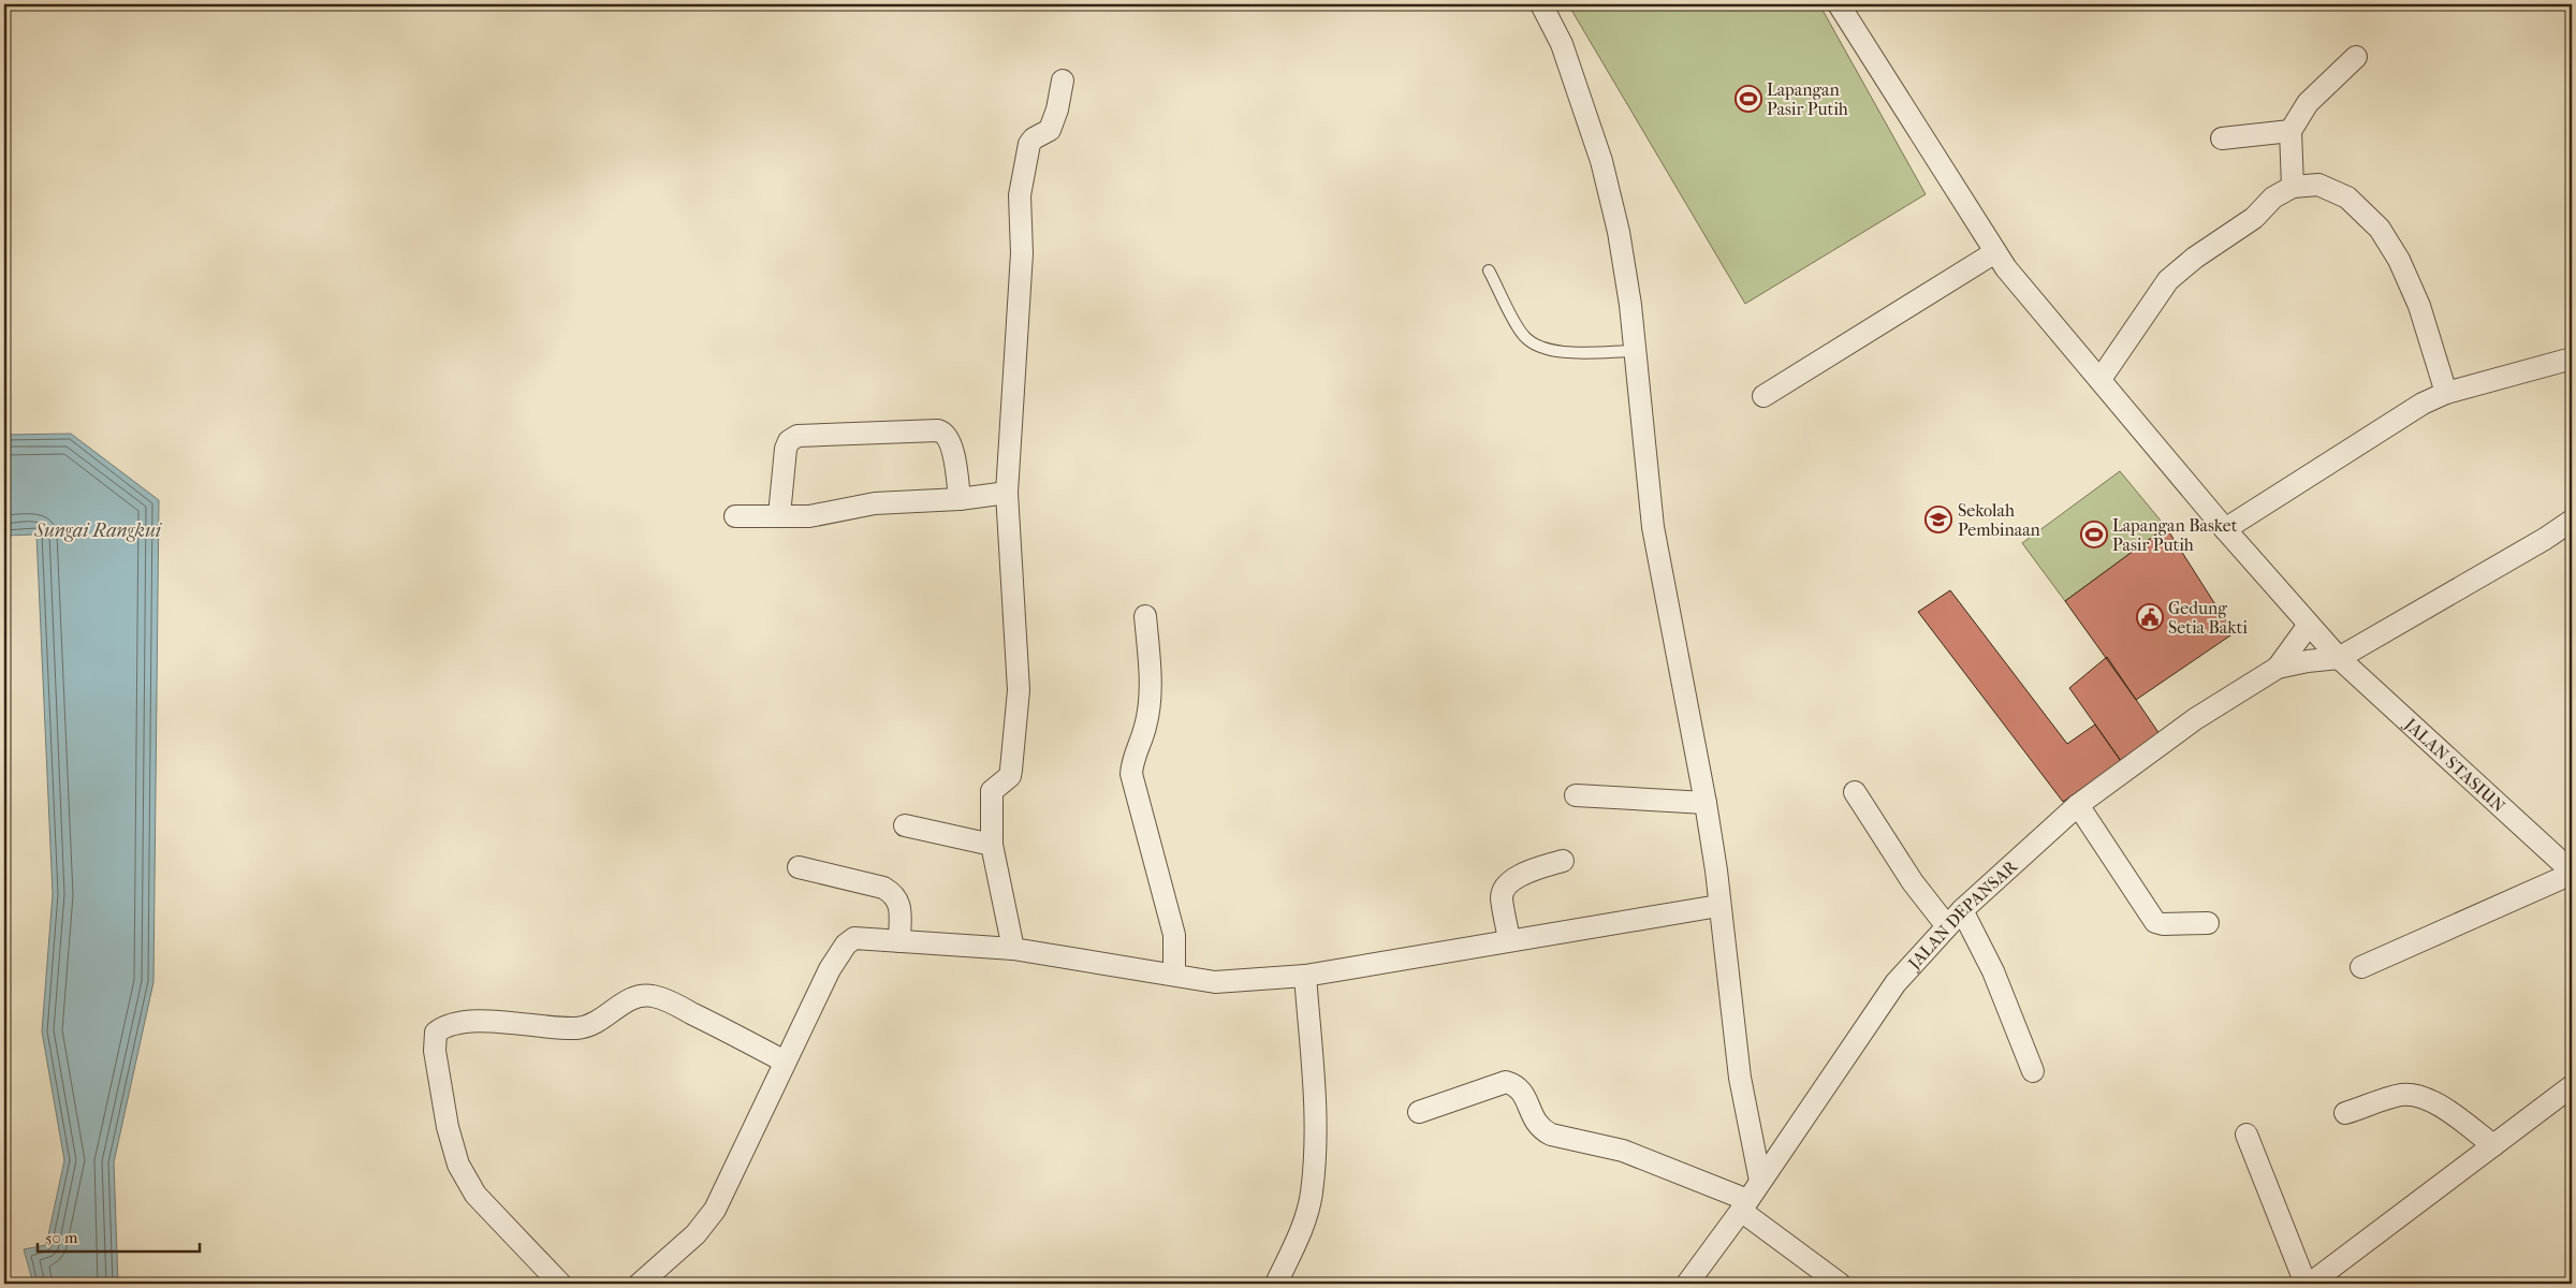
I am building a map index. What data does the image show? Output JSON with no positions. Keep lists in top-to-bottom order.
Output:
{
  "streets": {
    "street": ["JALAN STASIUN", "JALAN DEPANSAR"]
  },
  "crossings": [
    ["JALAN STASIUN", "JALAN DEPANSAR"]
  ],
  "water": ["Sungai Rangkui"],
  "places": {
    "sports": ["Lapangan Pasir Putih", "Lapangan Basket Pasir Putih"],
    "school or university": ["Sekolah Pembinaan"],
    "public building": ["Gedung Setia Bakti"]
  },
  "scale_bar": "50 m"
}
